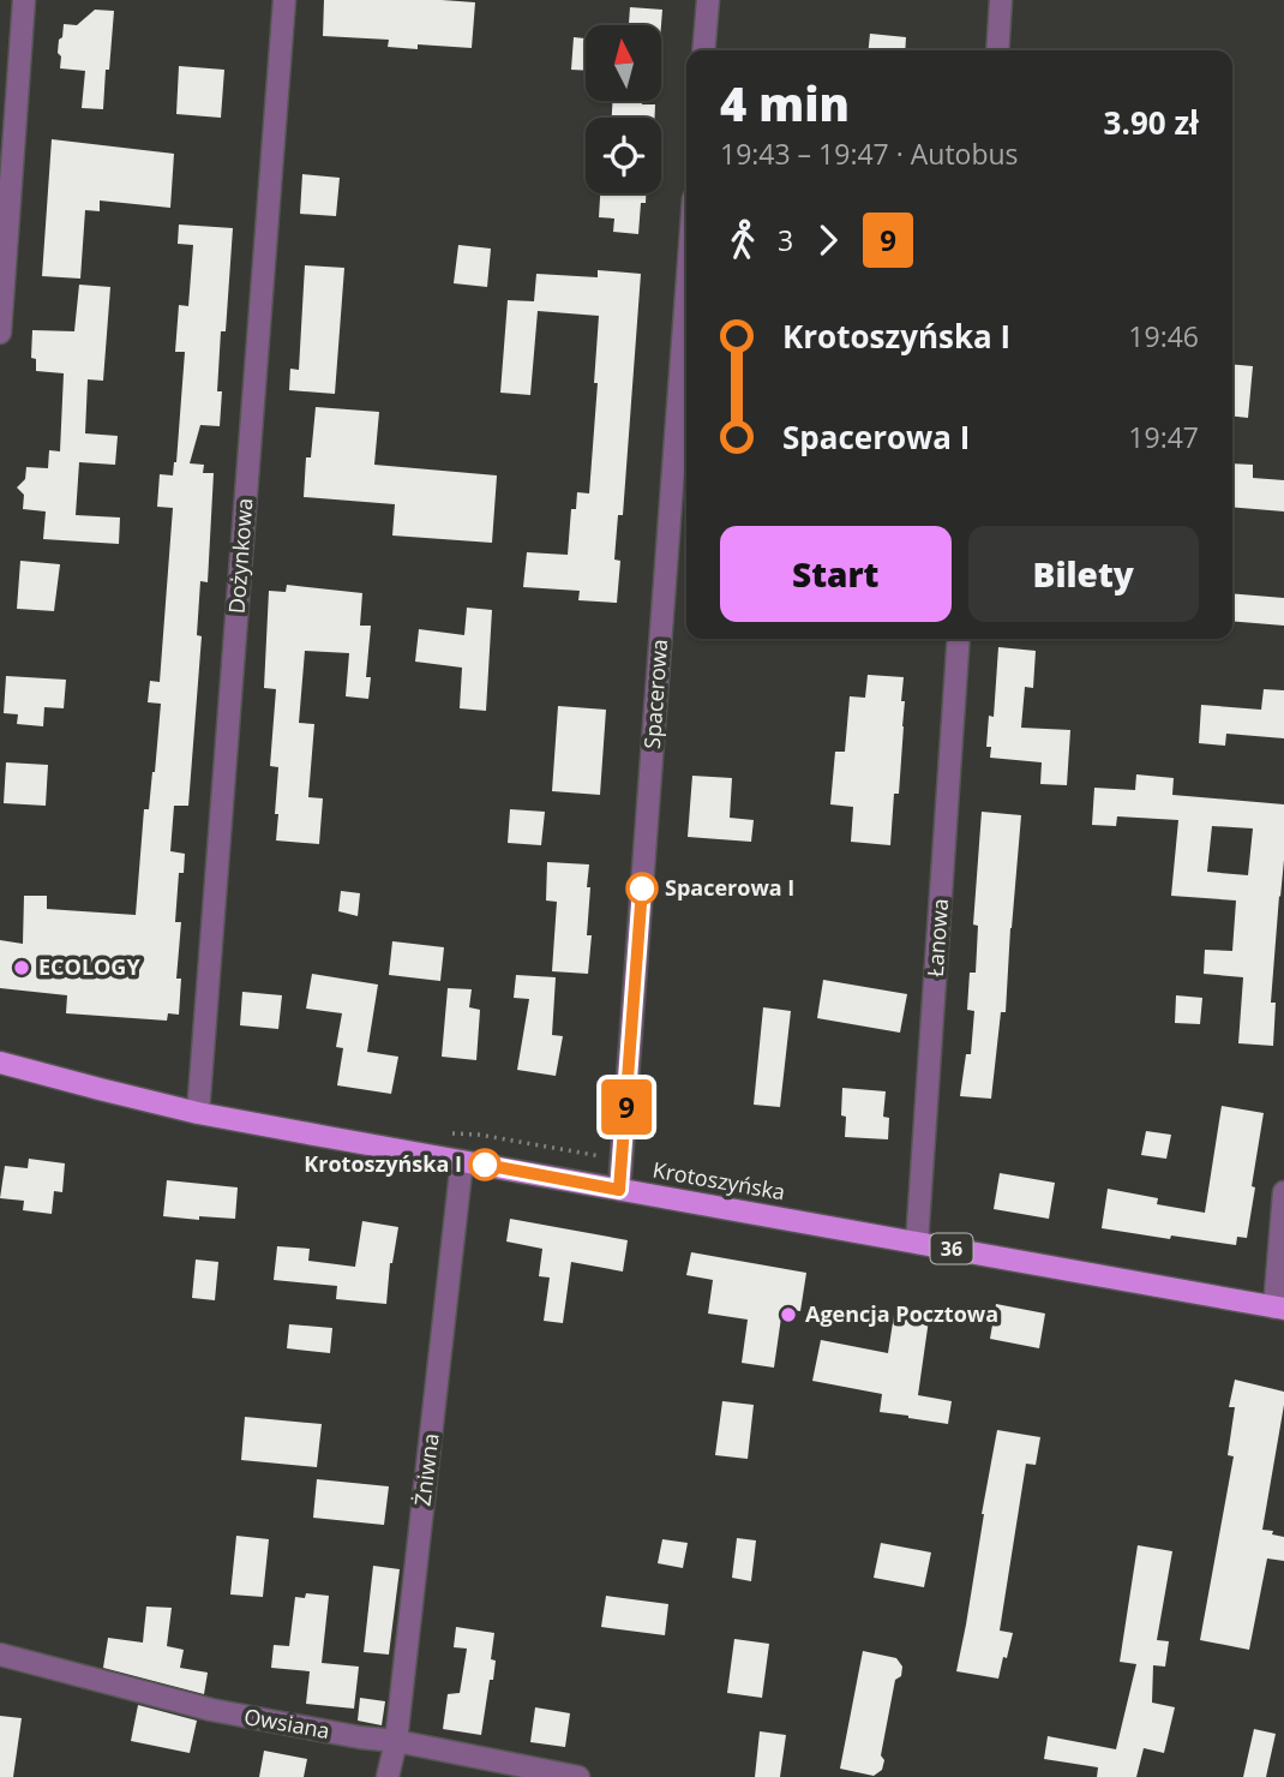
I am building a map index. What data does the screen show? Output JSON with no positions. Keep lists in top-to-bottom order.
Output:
{
  "streets": {
    "main road": ["Krotoszyńska", "36"],
    "street": [
      "Dożynkowa",
      "Spacerowa",
      "Łanowa",
      "Żniwna",
      "Owsiana"
    ]
  },
  "crossings": [
    ["Dożynkowa", "Krotoszyńska"],
    ["Spacerowa", "Krotoszyńska"],
    ["Łanowa", "Krotoszyńska"],
    ["Krotoszyńska", "Żniwna"],
    ["Żniwna", "Owsiana"]
  ],
  "places": [
    "Spacerowa I",
    "ECOLOGY",
    "Krotoszyńska I",
    "Agencja Pocztowa"
  ],
  "lines": ["bus line 9"],
  "north": "top",
  "page": {
    "on_map": "9",
    "heading": ["4 min", "19:43 – 19:47 · Autobus", "3.90 zł"],
    "legs": ["3", "9"],
    "list": [
      {
        "name": "Krotoszyńska I",
        "value": "19:46"
      },
      {
        "name": "Spacerowa I",
        "value": "19:47"
      }
    ],
    "buttons": ["Start", "Bilety"]
  }
}
